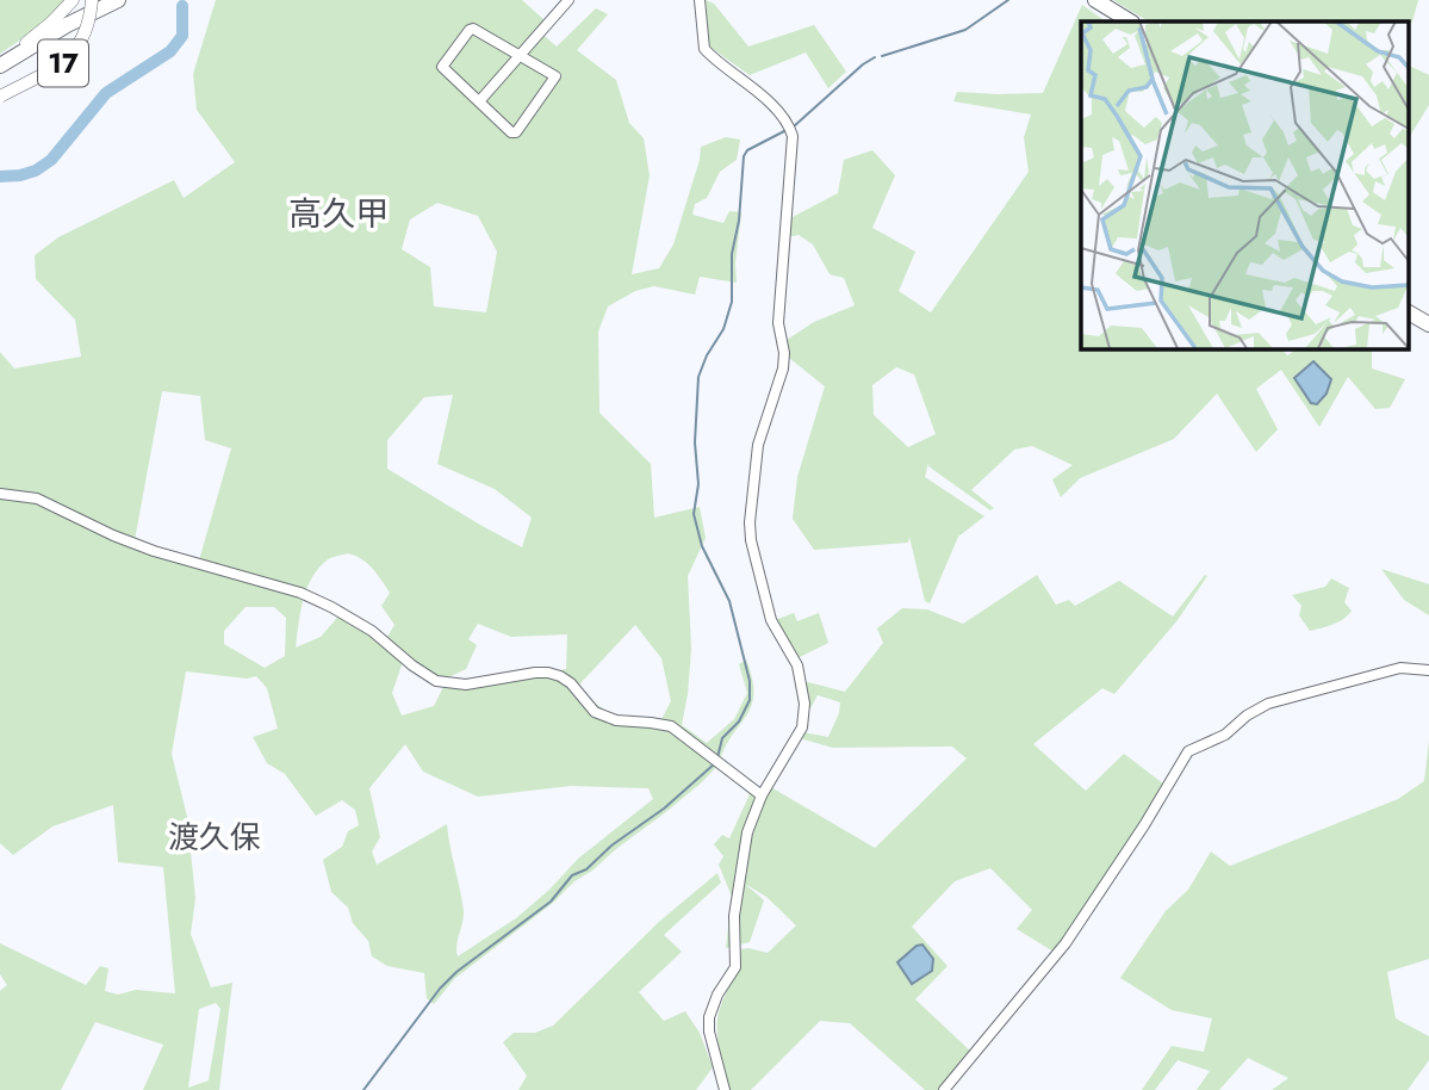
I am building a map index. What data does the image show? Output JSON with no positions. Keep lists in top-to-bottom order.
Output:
{
  "streets": {
    "main road": ["17"]
  },
  "districts": ["高久甲", "渡久保"]
}
